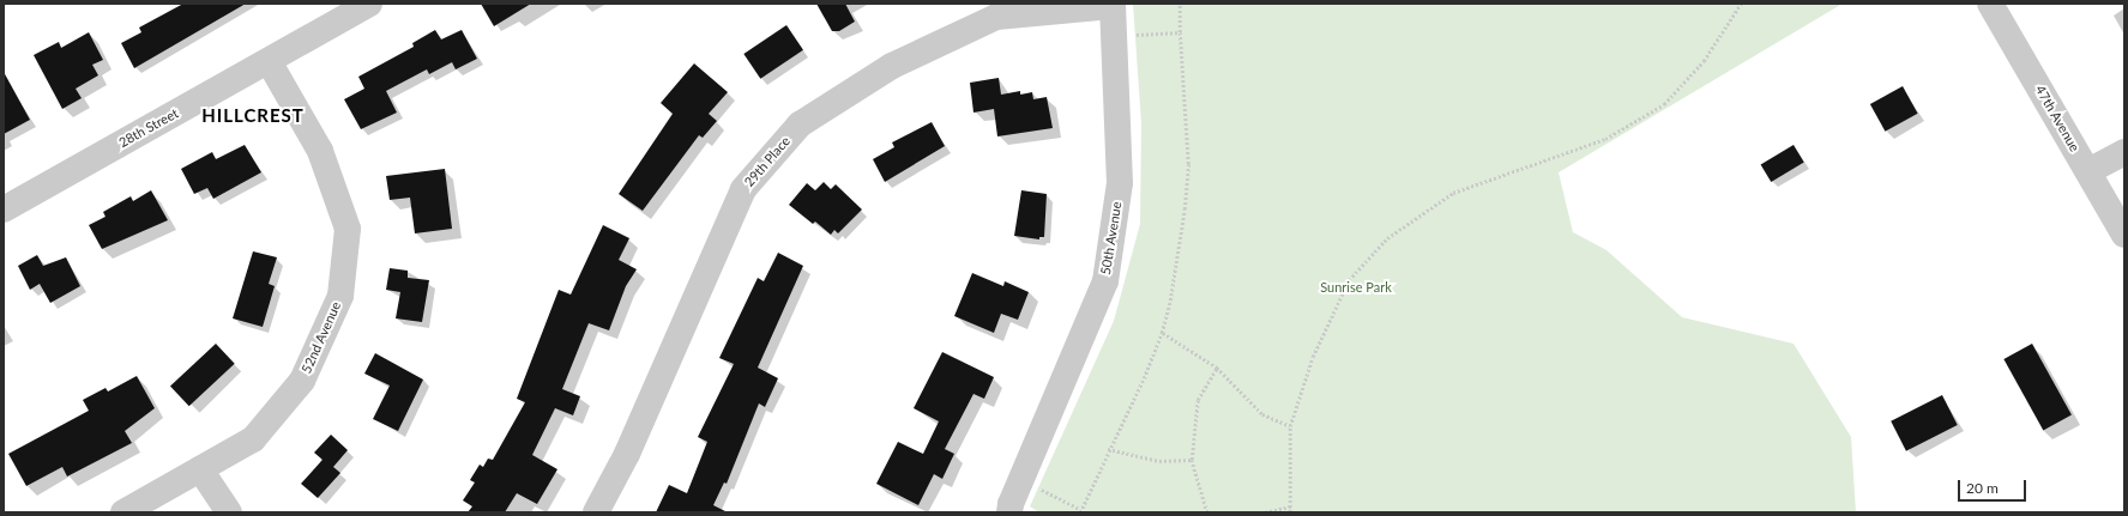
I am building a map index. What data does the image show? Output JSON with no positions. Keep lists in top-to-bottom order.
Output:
{
  "streets": {
    "street": [
      "47th Avenue",
      "28th Street",
      "29th Place",
      "50th Avenue",
      "52nd Avenue"
    ]
  },
  "crossings": [
    ["28th Street", "52nd Avenue"],
    ["29th Place", "50th Avenue"]
  ],
  "districts": ["HILLCREST"],
  "parks": ["Sunrise Park"],
  "scale_bar": "20 m"
}
